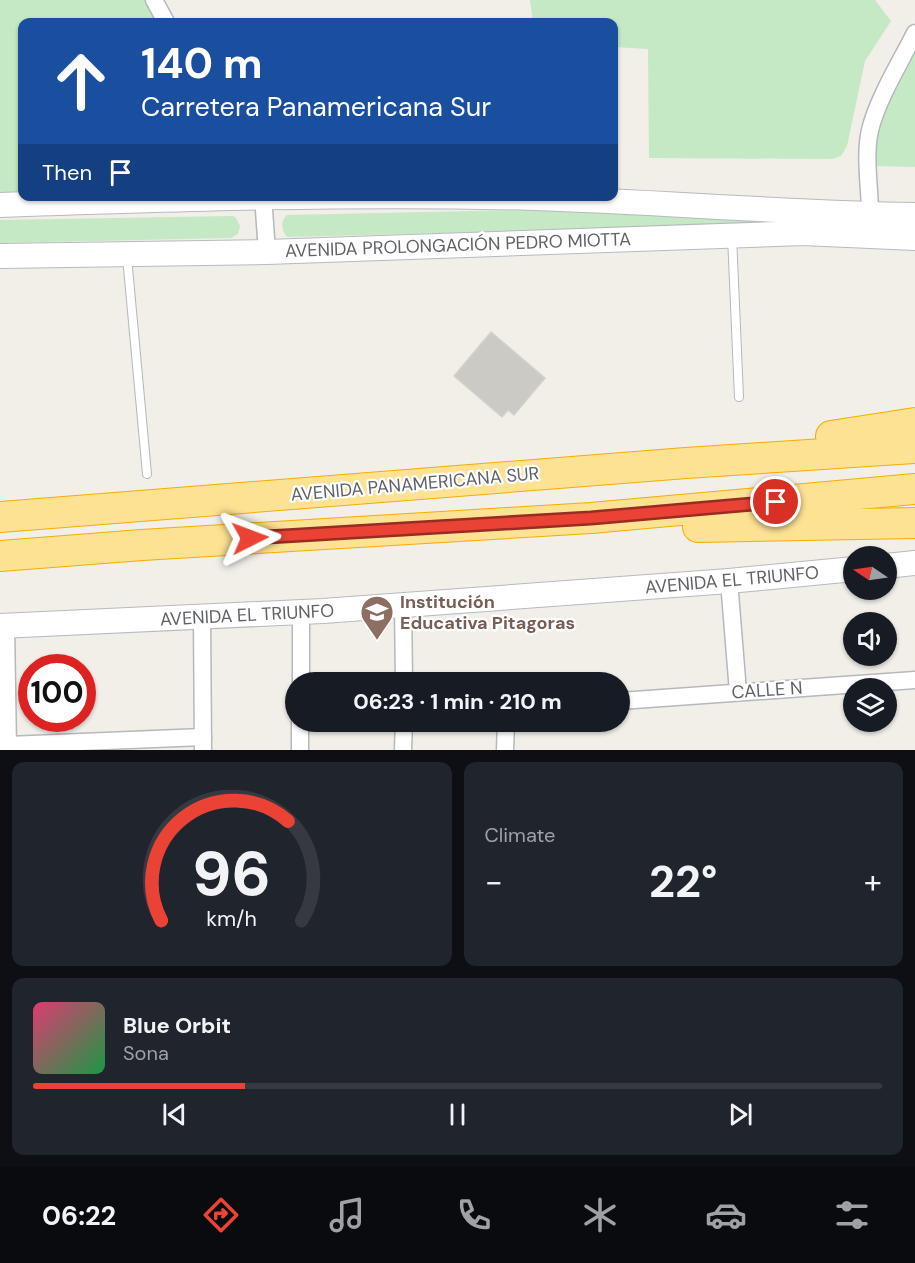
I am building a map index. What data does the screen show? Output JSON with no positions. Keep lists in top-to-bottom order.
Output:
{
  "streets": {
    "highway": ["AVENIDA PANAMERICANA SUR"],
    "main road": ["AVENIDA PROLONGACIÓN PEDRO MIOTTA", "AVENIDA EL TRIUNFO"],
    "street": ["CALLE N"]
  },
  "places": {
    "school or university": ["Institución Educativa Pitagoras"]
  },
  "north": "left",
  "page": {
    "turn": ["140 m", "Carretera Panamericana Sur"],
    "then": "Then",
    "limit": "100",
    "trip": "06:23 · 1 min · 210 m",
    "tile": "Climate",
    "heat": ["−", "22°", "+"],
    "song": ["Blue Orbit", "Sona"],
    "tabs": "06:22",
    "gauge": ["96", "km/h"]
  }
}
